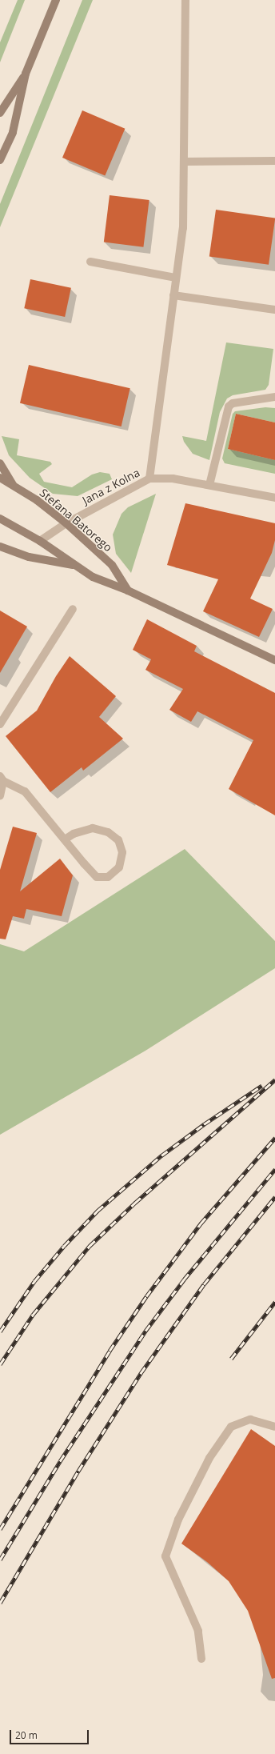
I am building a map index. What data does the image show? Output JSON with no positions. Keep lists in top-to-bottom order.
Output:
{
  "streets": {
    "street": ["Jana z Kolna", "Stefana Batorego"]
  },
  "crossings": [
    ["Jana z Kolna", "Stefana Batorego"]
  ],
  "scale_bar": "20 m"
}
